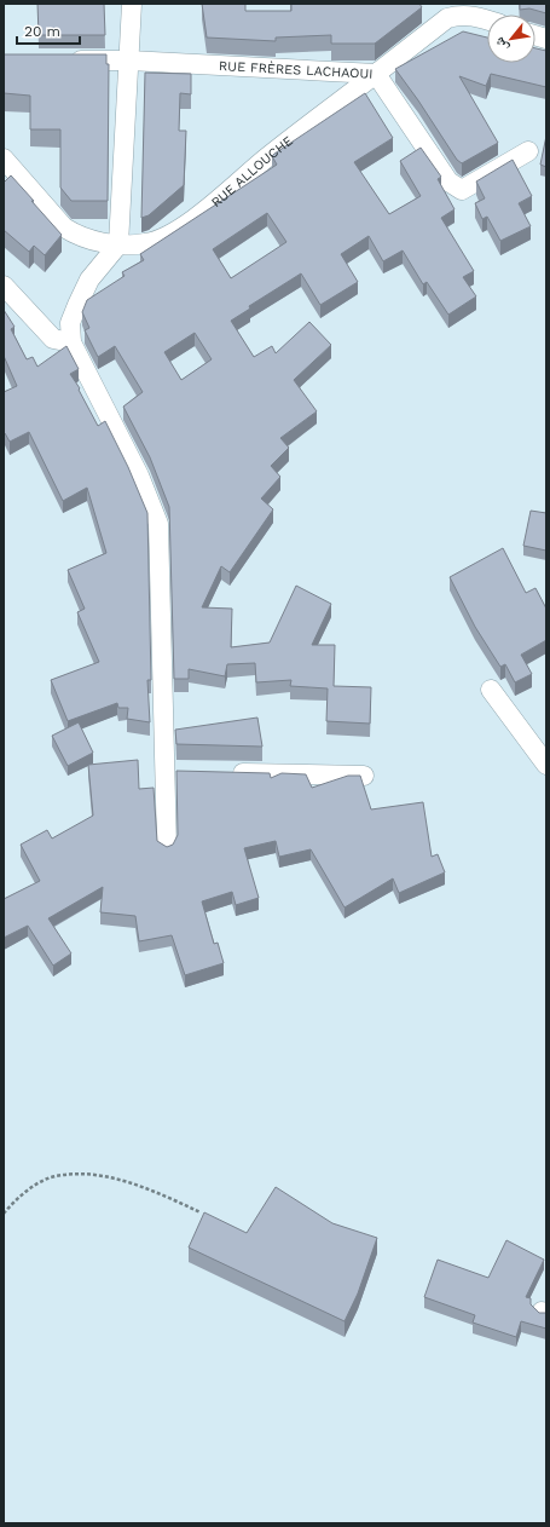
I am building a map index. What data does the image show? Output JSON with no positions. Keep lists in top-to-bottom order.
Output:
{
  "streets": {
    "street": ["RUE FRÈRES LACHAOUI", "RUE ALLOUCHE"]
  },
  "crossings": [
    ["RUE FRÈRES LACHAOUI", "RUE ALLOUCHE"]
  ],
  "scale_bar": "20 m",
  "north": "bottom left"
}
